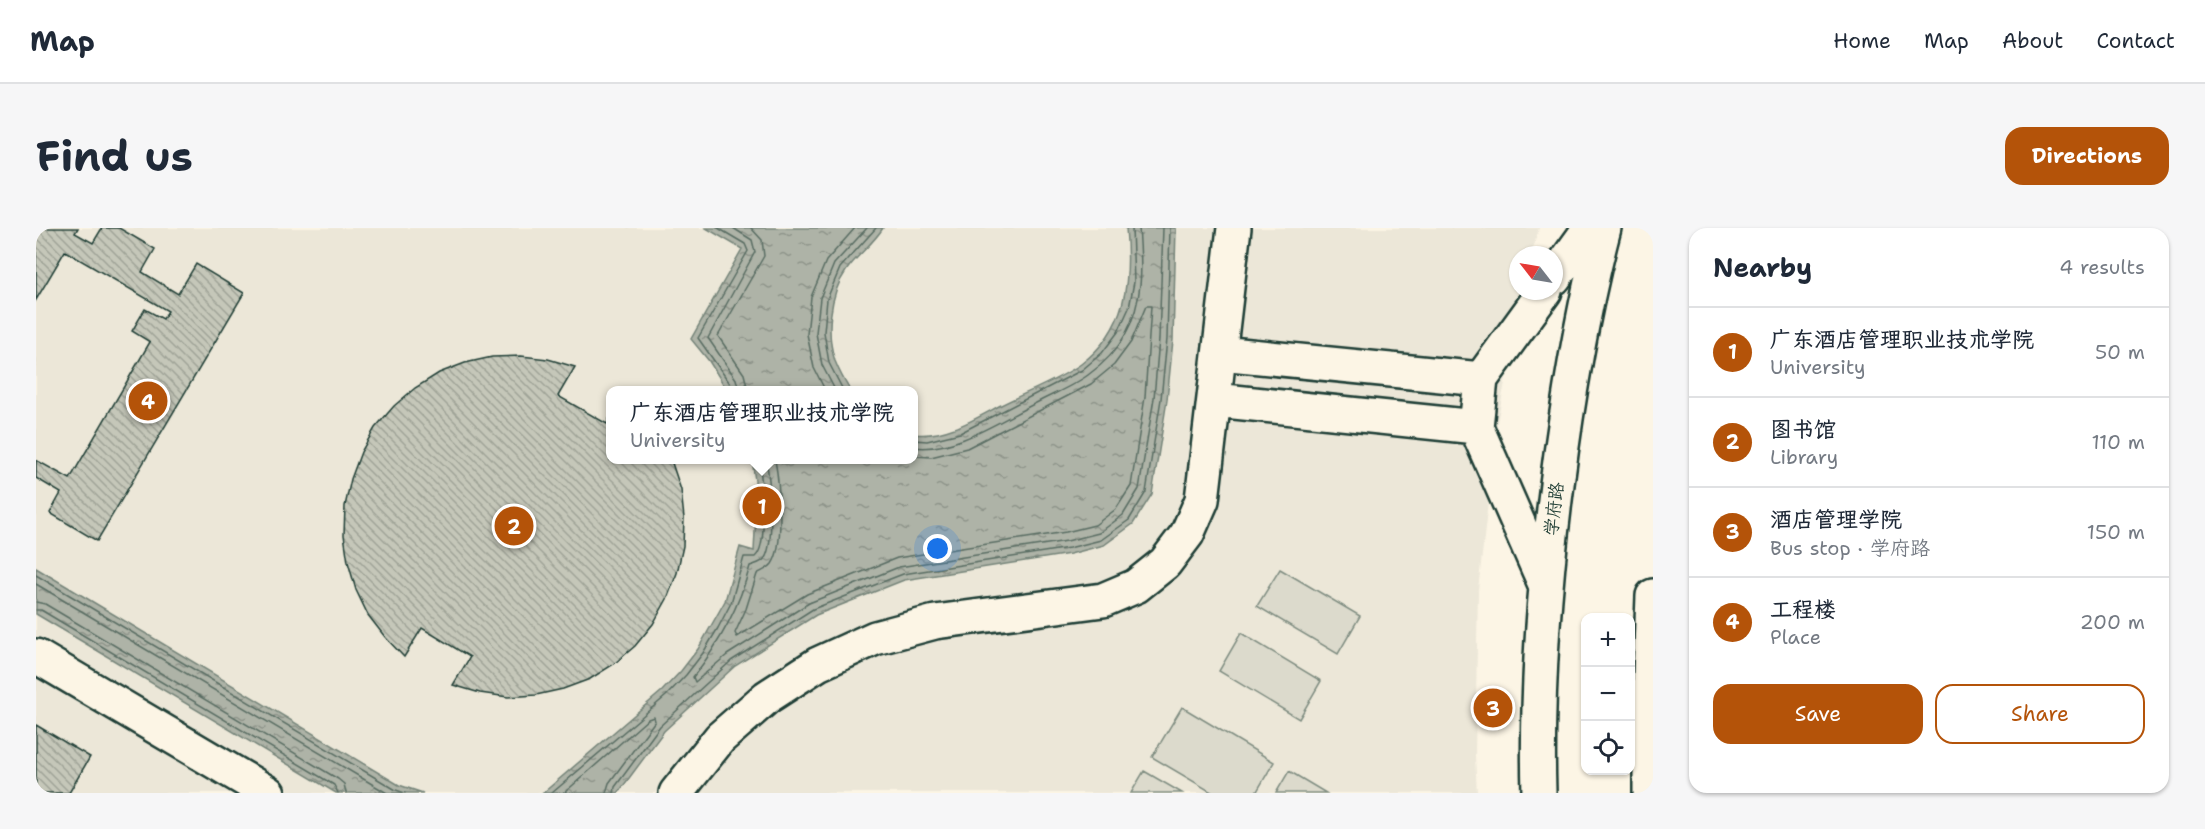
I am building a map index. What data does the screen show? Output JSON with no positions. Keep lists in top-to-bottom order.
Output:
{
  "streets": {
    "main road": ["学府路"]
  },
  "north": "top left",
  "page": {
    "header": "Map",
    "nav": [
      "Home",
      "Map",
      "About",
      "Contact"
    ],
    "buttons": [
      "Directions",
      ["Save", "Share"]
    ],
    "title": "Find us",
    "heading": ["Nearby", "4 results"],
    "list": [
      {
        "mark": "1",
        "name": "广东酒店管理职业技术学院",
        "note": "University",
        "value": "50 m"
      },
      {
        "mark": "2",
        "name": "图书馆",
        "note": "Library",
        "value": "110 m"
      },
      {
        "mark": "3",
        "name": "酒店管理学院",
        "note": "Bus stop · 学府路",
        "value": "150 m"
      },
      {
        "mark": "4",
        "name": "工程楼",
        "note": "Place",
        "value": "200 m"
      }
    ],
    "pins": [
      "4",
      "1",
      "2",
      "3"
    ],
    "popup": ["广东酒店管理职业技术学院", "University"],
    "map_buttons": ["+", "−"]
  }
}
